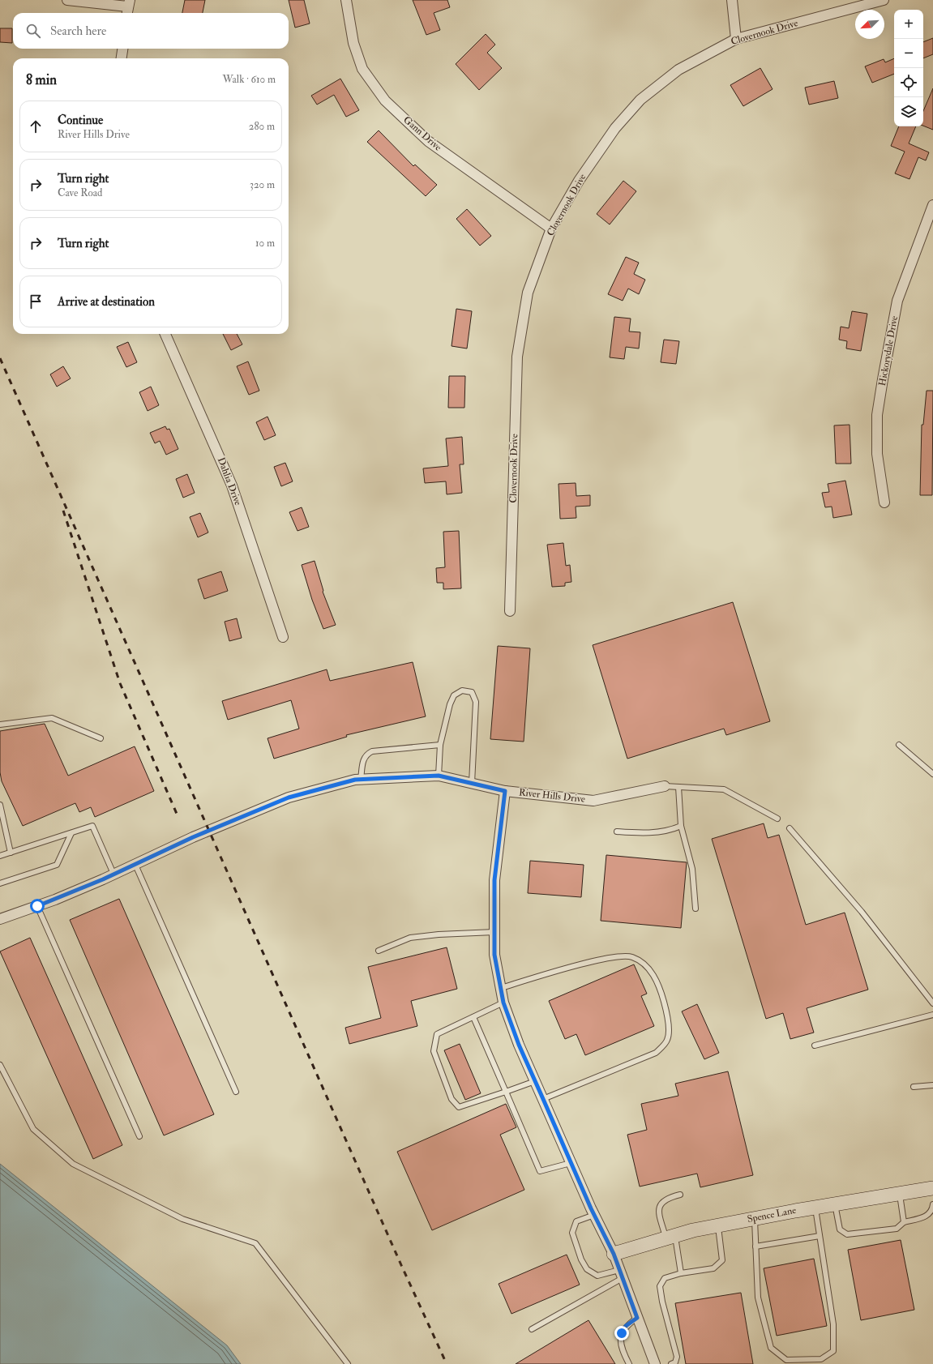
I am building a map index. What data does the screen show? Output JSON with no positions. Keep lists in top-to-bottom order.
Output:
{
  "streets": {
    "main road": ["Spence Lane"],
    "street": [
      "Clovernook Drive",
      "Gann Drive",
      "Hickorydale Drive",
      "Dahlia Drive",
      "River Hills Drive"
    ]
  },
  "crossings": [
    ["Clovernook Drive", "Gann Drive"]
  ],
  "north": "bottom left",
  "page": {
    "map_buttons": ["+", "−"],
    "search": "Search here",
    "heading": ["8 min", "Walk · 610 m"],
    "list": [
      ["Continue", "River Hills Drive", "280 m"],
      ["Turn right", "Cave Road", "320 m"],
      ["Turn right", "10 m"],
      "Arrive at destination"
    ]
  }
}
